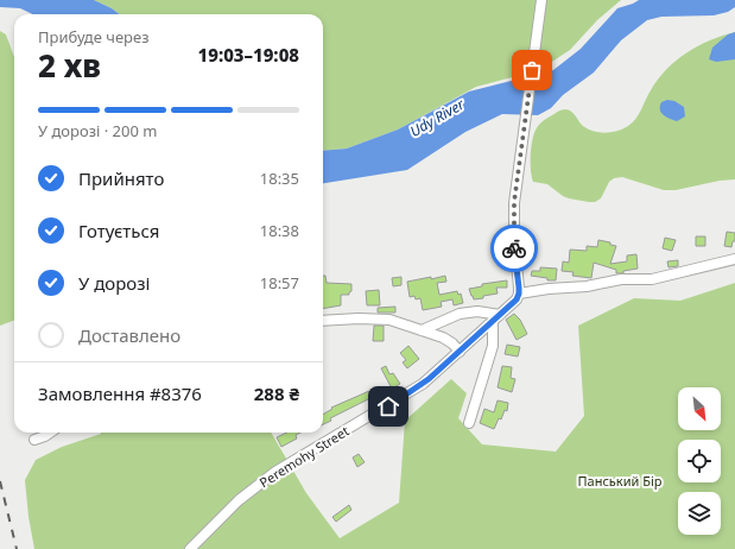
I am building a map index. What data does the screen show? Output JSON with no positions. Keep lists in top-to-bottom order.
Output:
{
  "streets": {
    "street": ["Peremohy Street"]
  },
  "water": ["Udy River"],
  "parks": ["Панський Бір"],
  "north": "bottom right",
  "page": {
    "heading": ["2 хв", "Прибуде через", "19:03–19:08"],
    "panel": ["Замовлення #8376", "288 ₴"],
    "bar": "У дорозі · 200 m",
    "list": [
      ["Прийнято", "18:35"],
      ["Готується", "18:38"],
      ["У дорозі", "18:57"],
      "Доставлено"
    ]
  }
}
